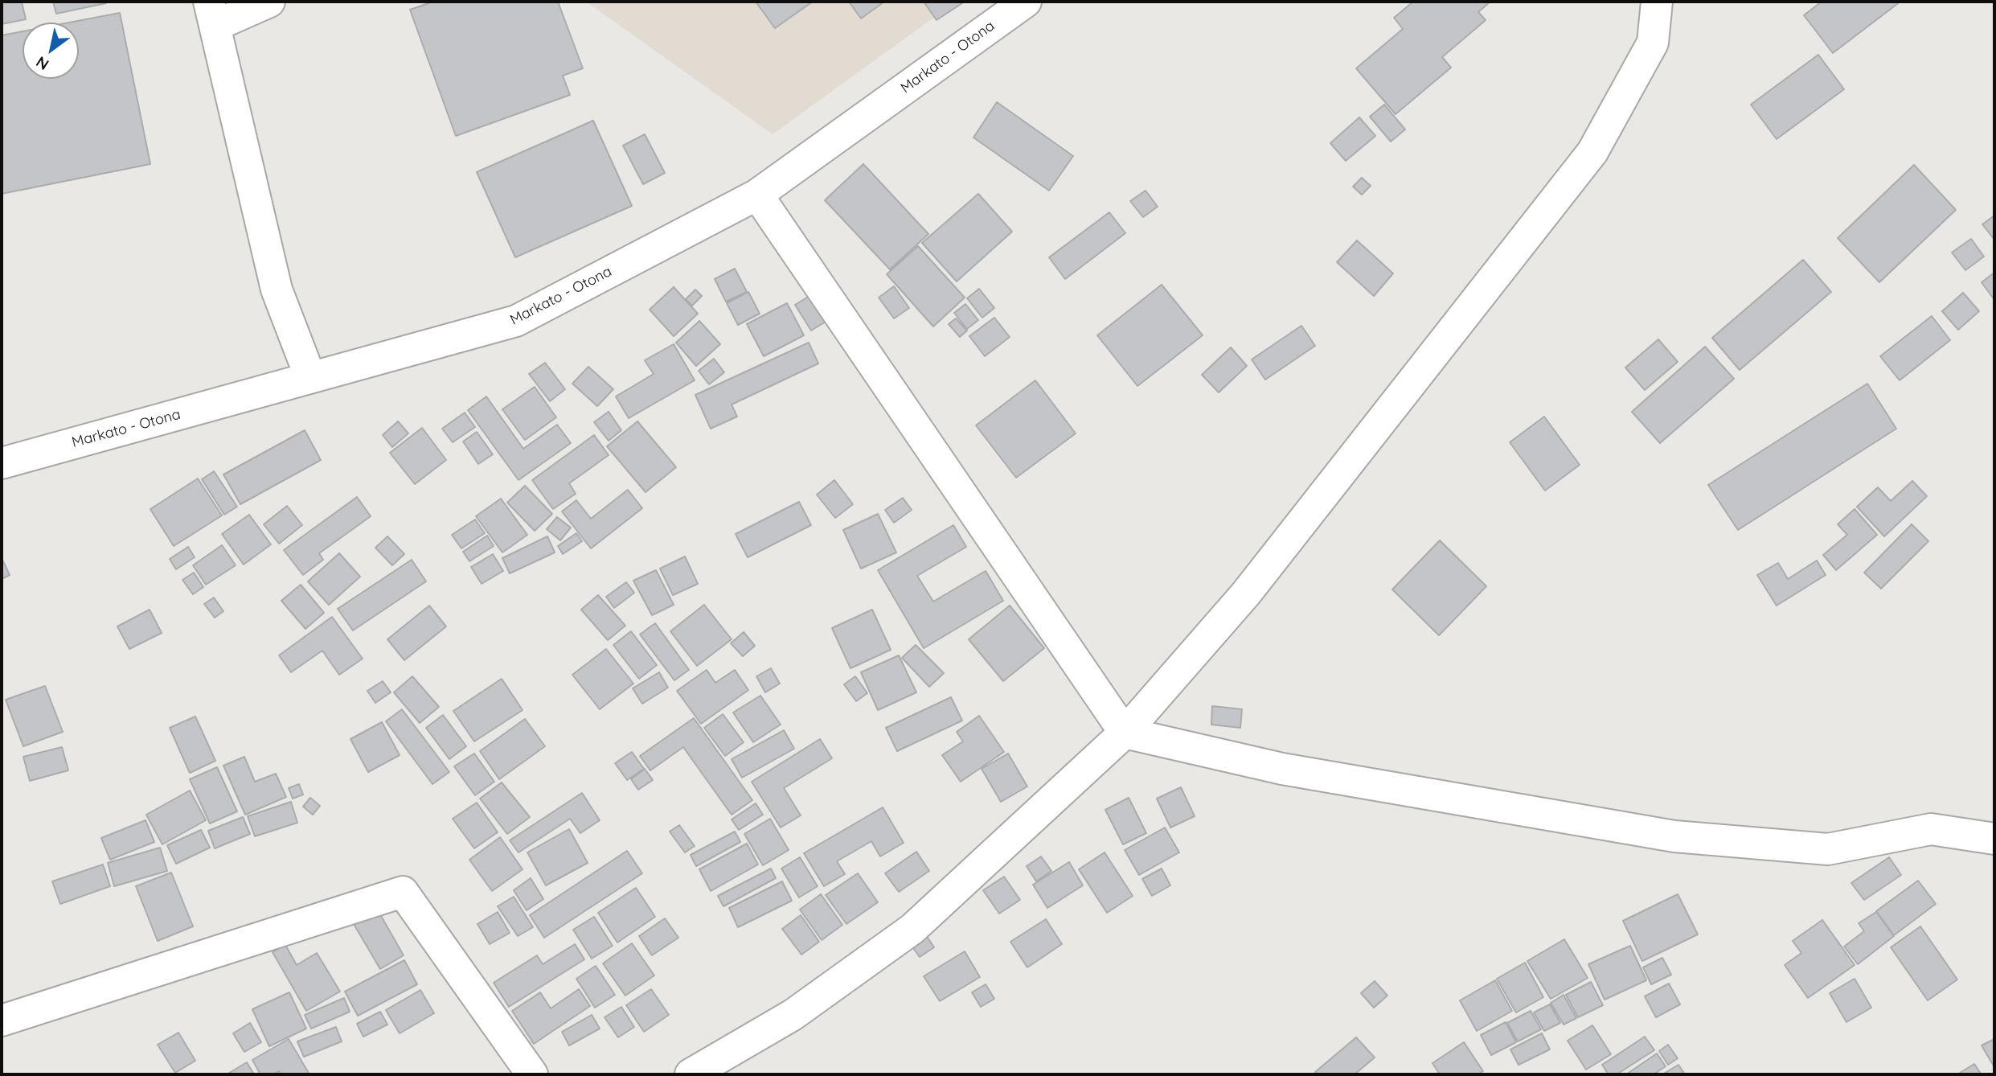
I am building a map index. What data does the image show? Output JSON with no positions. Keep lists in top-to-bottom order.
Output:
{
  "streets": {
    "street": ["Markato - Otona"]
  },
  "north": "bottom left"
}
